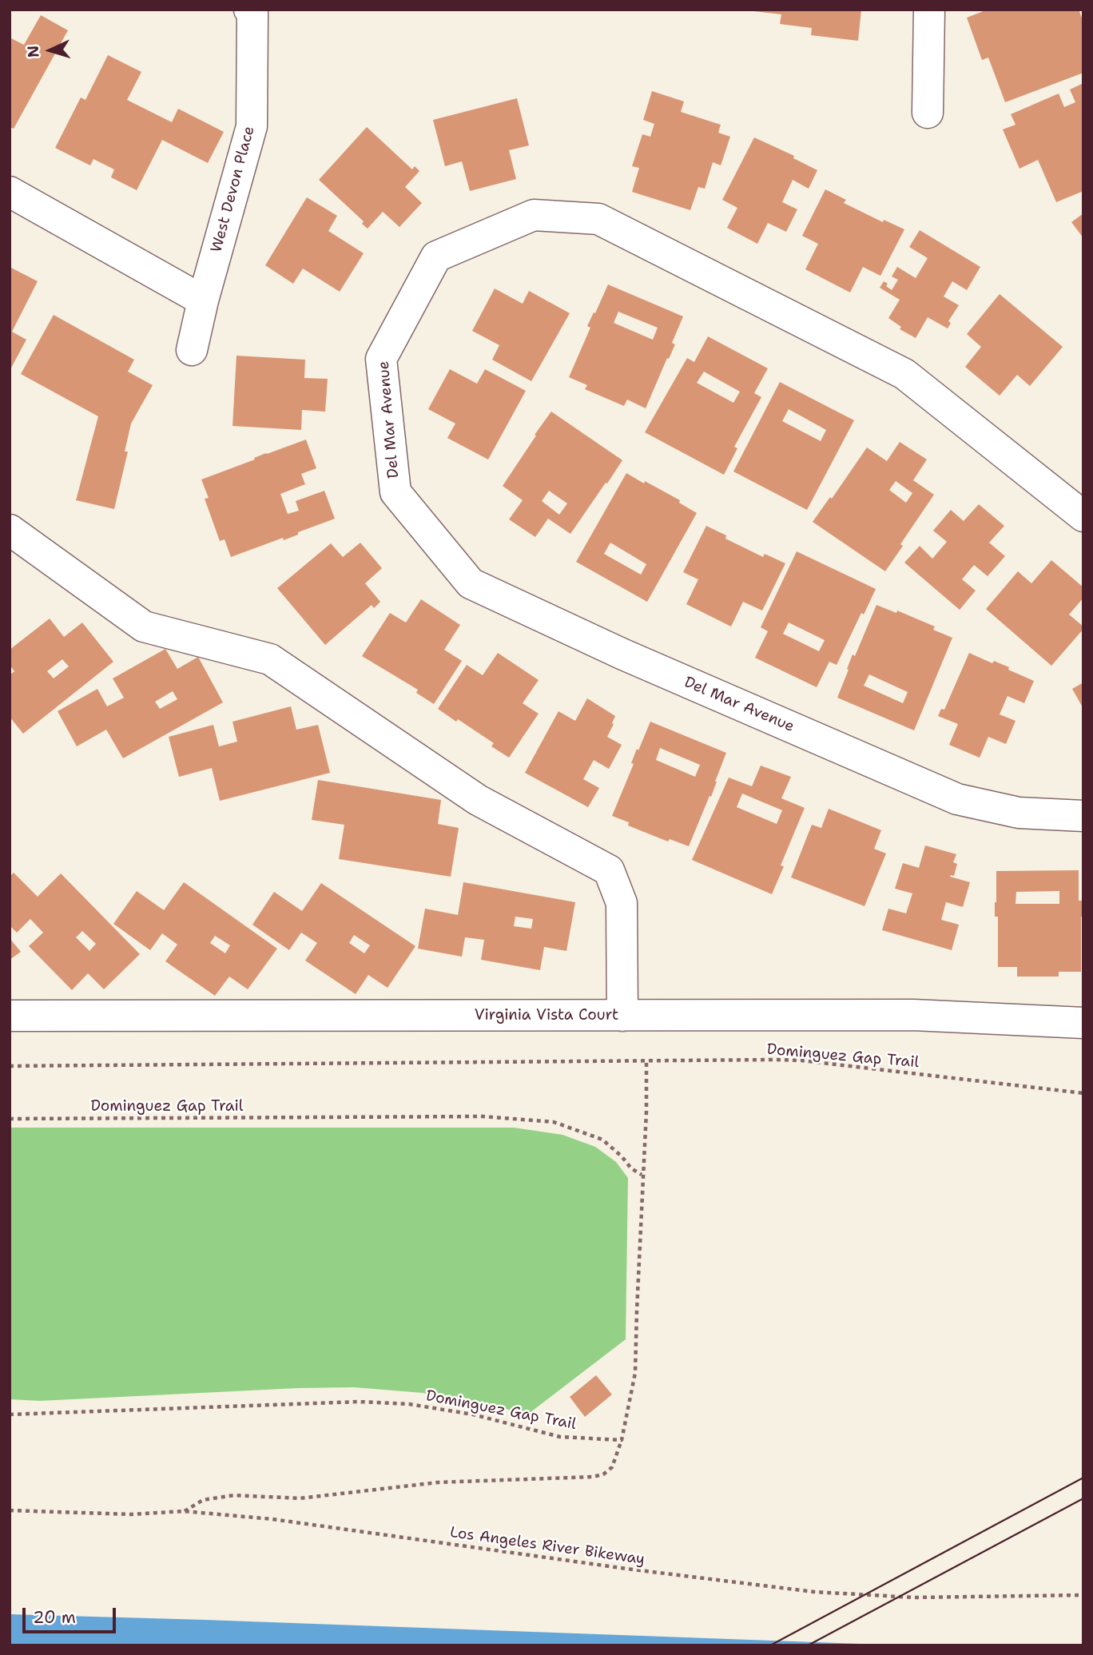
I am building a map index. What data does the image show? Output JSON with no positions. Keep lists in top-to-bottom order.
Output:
{
  "streets": {
    "street": ["West Devon Place", "Del Mar Avenue", "Virginia Vista Court"],
    "path": ["Dominguez Gap Trail", "Los Angeles River Bikeway"]
  },
  "scale_bar": "20 m",
  "north": "left"
}
